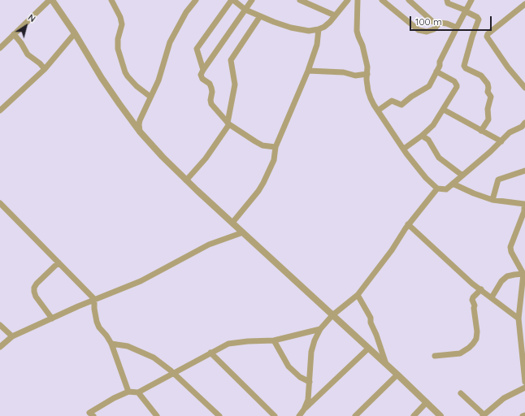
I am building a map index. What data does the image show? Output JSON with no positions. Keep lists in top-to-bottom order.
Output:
{
  "scale_bar": "100 m",
  "north": "top right"
}
